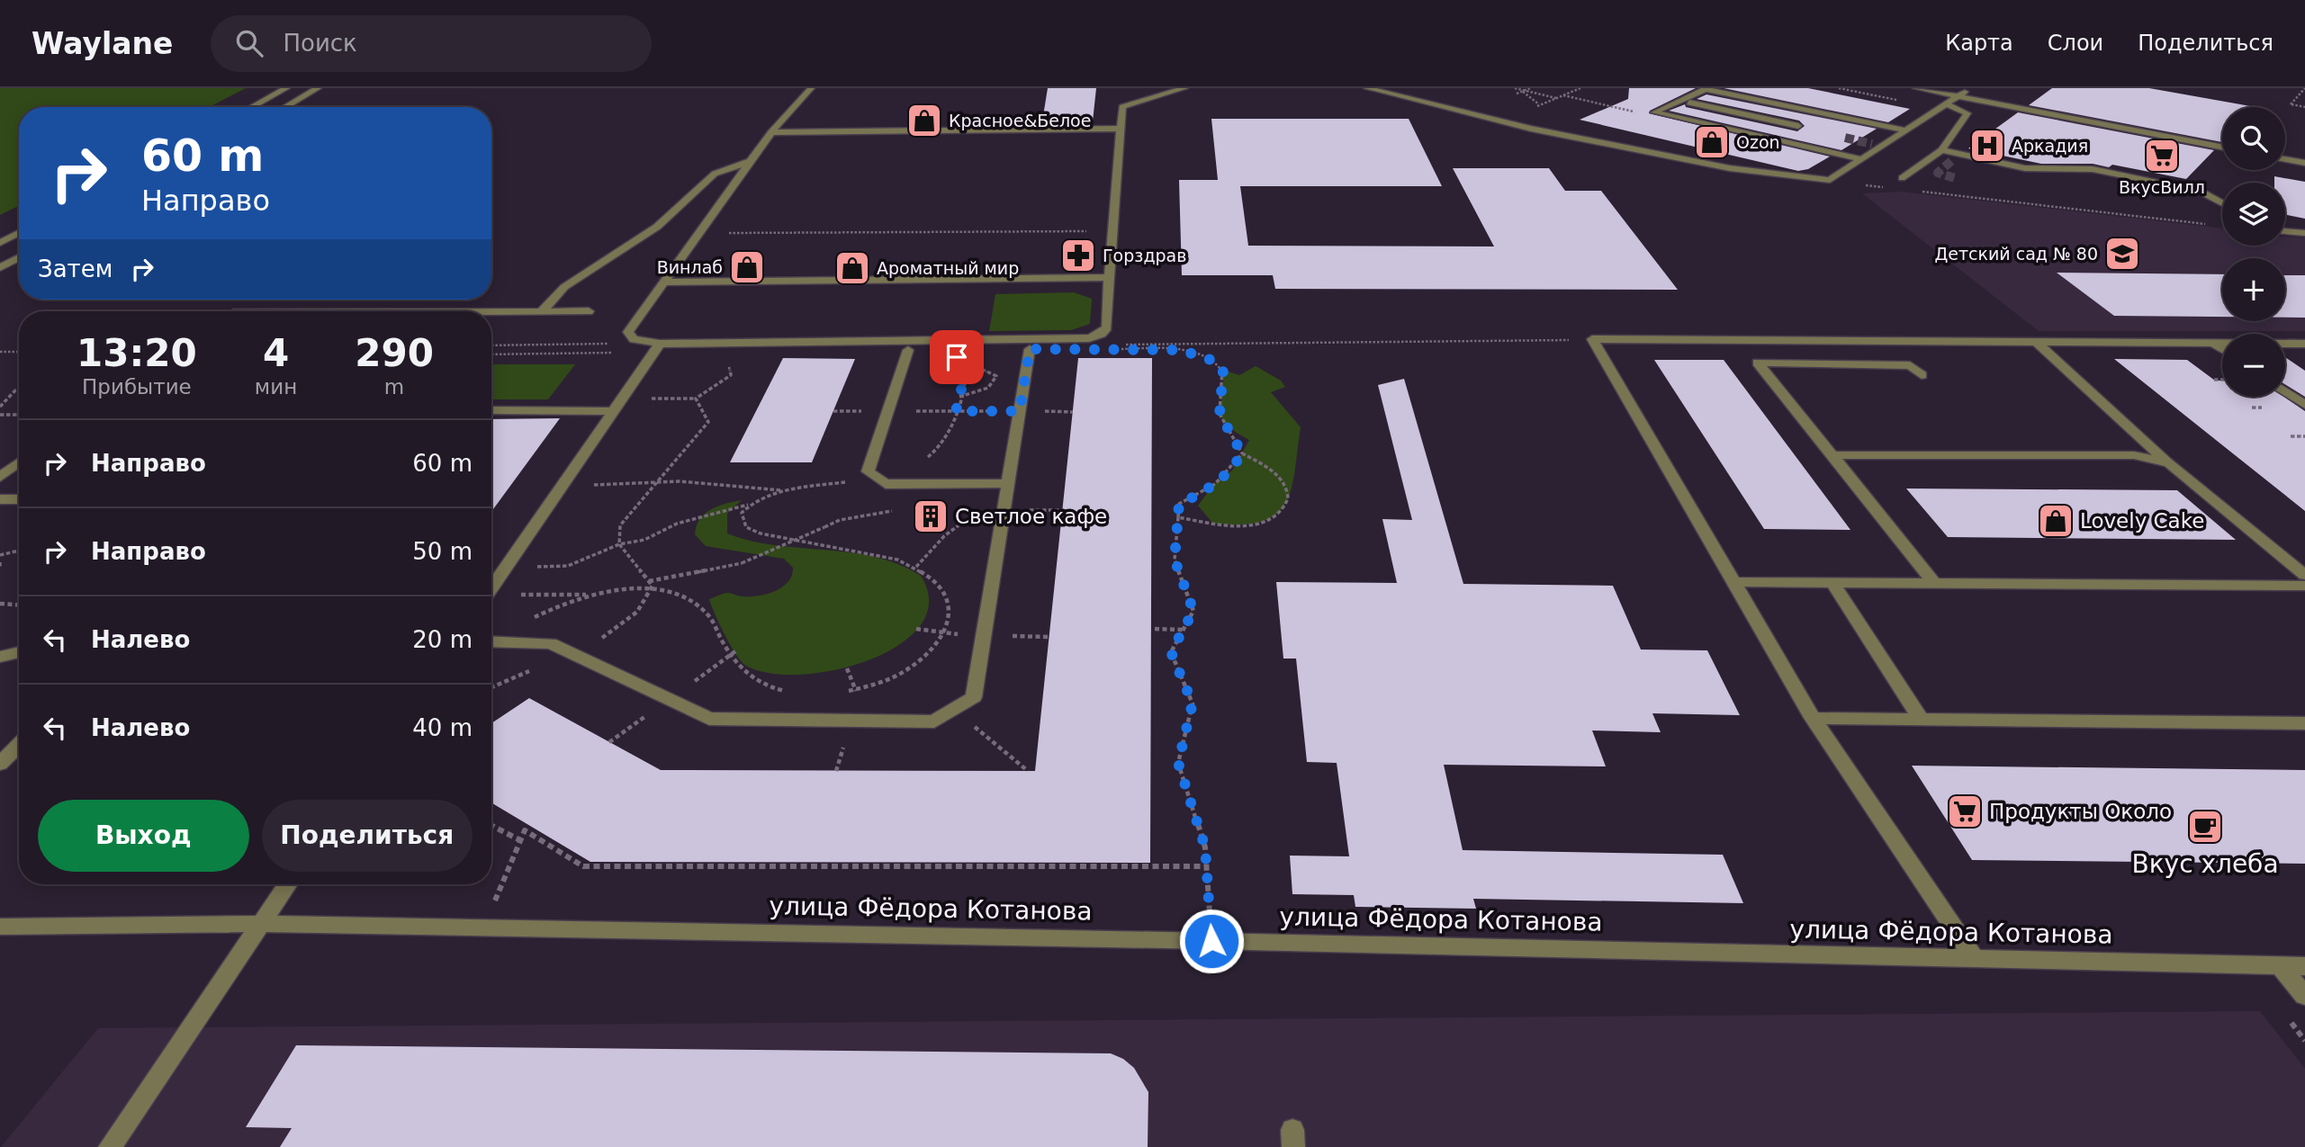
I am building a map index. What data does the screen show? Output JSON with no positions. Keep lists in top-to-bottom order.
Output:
{
  "streets": {
    "street": ["улица Фёдора Котанова"]
  },
  "places": {
    "shop": [
      "Красное&Белое",
      "Ozon",
      "Винлаб",
      "Ароматный мир",
      "Lovely Cake"
    ],
    "hospital": ["Аркадия"],
    "supermarket": ["ВкусВилл", "Продукты Около"],
    "school or university": ["Детский сад № 80"],
    "pharmacy": ["Горздрав"],
    "building": ["Светлое кафе"],
    "cafe": ["Вкус хлеба"]
  },
  "page": {
    "header": "Waylane",
    "search": "Поиск",
    "nav": ["Карта", "Слои", "Поделиться"],
    "map_buttons": ["+", "−"],
    "turn": ["60 m", "Направо"],
    "then": "Затем",
    "eta": [
      "13:20",
      "Прибытие",
      "4",
      "мин",
      "290",
      "m"
    ],
    "list": [
      {
        "name": "Направо",
        "value": "60 m"
      },
      {
        "name": "Направо",
        "value": "50 m"
      },
      {
        "name": "Налево",
        "value": "20 m"
      },
      {
        "name": "Налево",
        "value": "40 m"
      }
    ],
    "buttons": ["Выход", "Поделиться"]
  }
}
